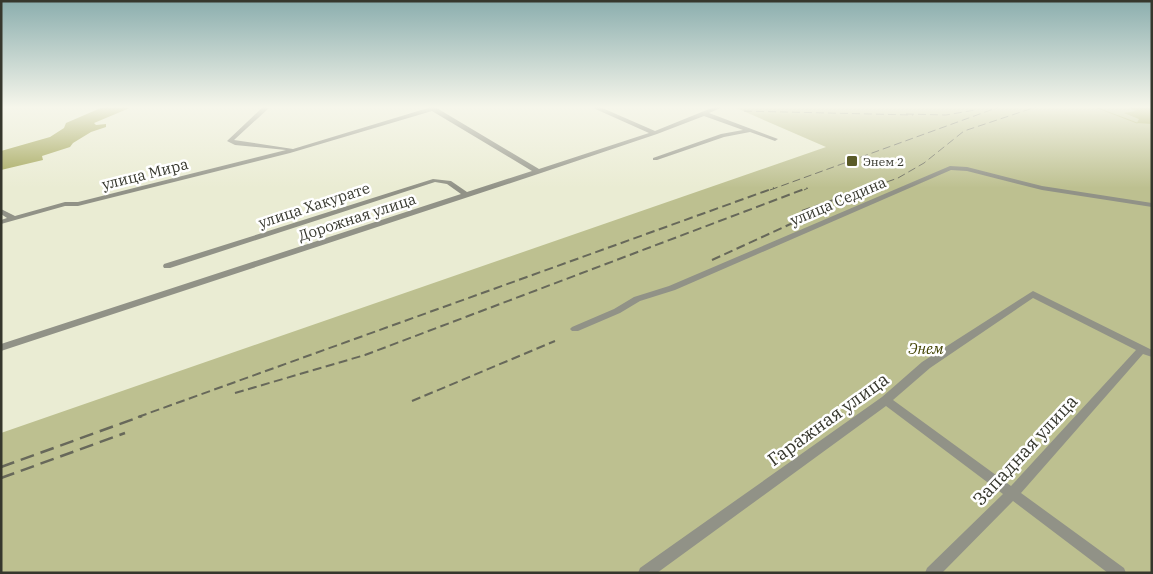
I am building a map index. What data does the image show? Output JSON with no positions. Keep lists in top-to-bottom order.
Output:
{
  "streets": {
    "street": [
      "улица Мира",
      "улица Седина",
      "улица Хакурате",
      "Дорожная улица",
      "Гаражная улица",
      "Западная улица"
    ]
  },
  "crossings": [
    ["улица Хакурате", "Дорожная улица"],
    ["Гаражная улица", "Западная улица"]
  ],
  "parks": ["Энем"],
  "places": {
    "transit": ["Энем 2"]
  }
}
